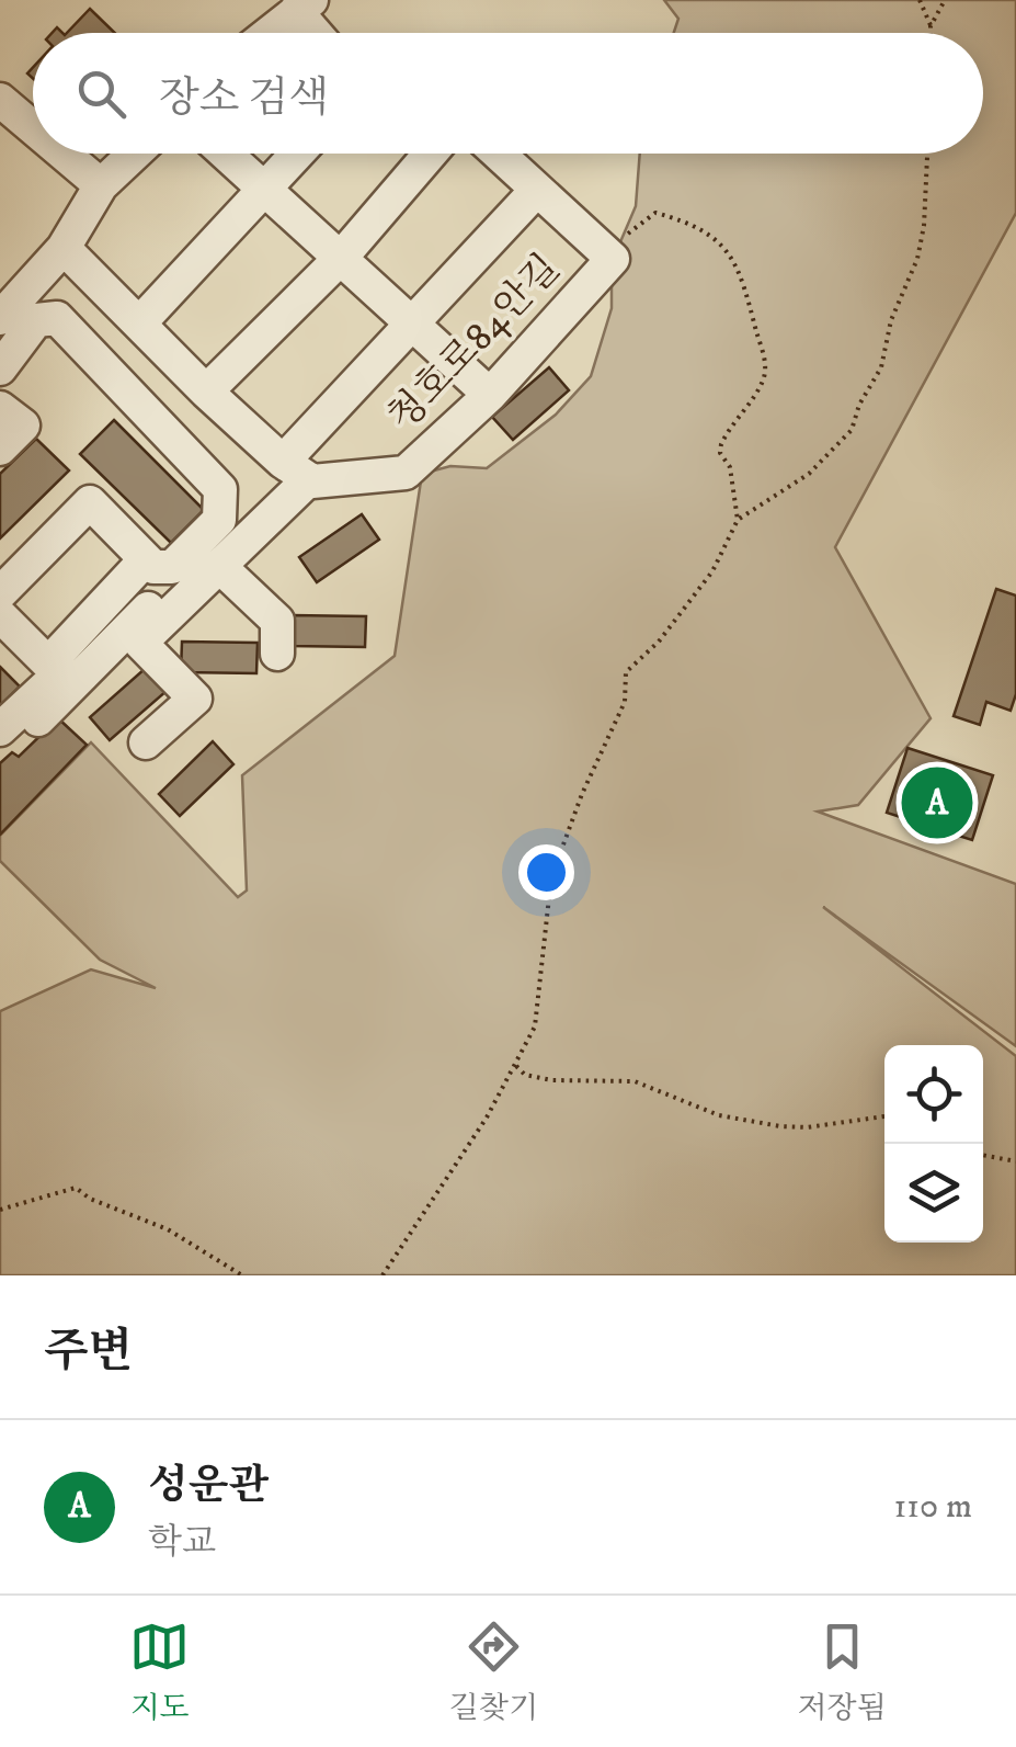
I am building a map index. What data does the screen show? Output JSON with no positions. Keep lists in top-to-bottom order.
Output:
{
  "streets": {
    "street": ["청호로84안길"]
  },
  "page": {
    "search": "장소 검색",
    "pins": "A",
    "heading": "주변",
    "list": [
      {
        "mark": "A",
        "name": "성운관",
        "note": "학교",
        "value": "110 m"
      }
    ],
    "nav": ["지도", "길찾기", "저장됨"]
  }
}
